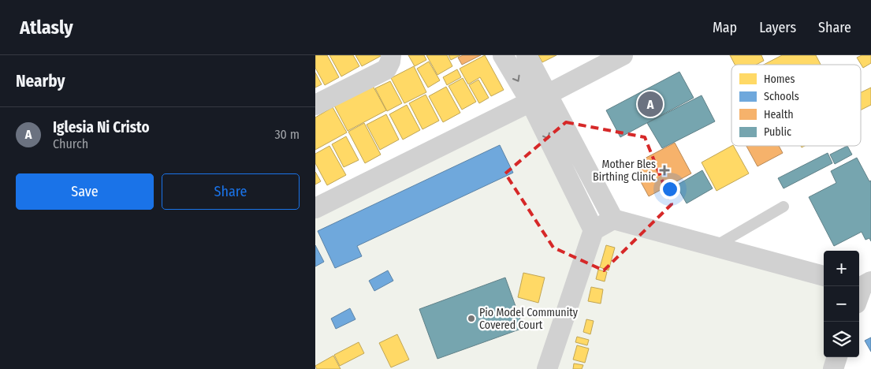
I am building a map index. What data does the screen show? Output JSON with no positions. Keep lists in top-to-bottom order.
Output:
{
  "places": {
    "health": ["Mother Bles Birthing Clinic"],
    "other": ["Pio Model Community Covered Court"]
  },
  "legend": [
    "Homes",
    "Schools",
    "Health",
    "Public"
  ],
  "page": {
    "header": "Atlasly",
    "nav": ["Map", "Layers", "Share"],
    "heading": "Nearby",
    "pins": "A",
    "list": [
      {
        "mark": "A",
        "name": "Iglesia Ni Cristo",
        "note": "Church",
        "value": "30 m"
      }
    ],
    "buttons": ["Save", "Share"],
    "map_buttons": ["+", "−"]
  }
}
